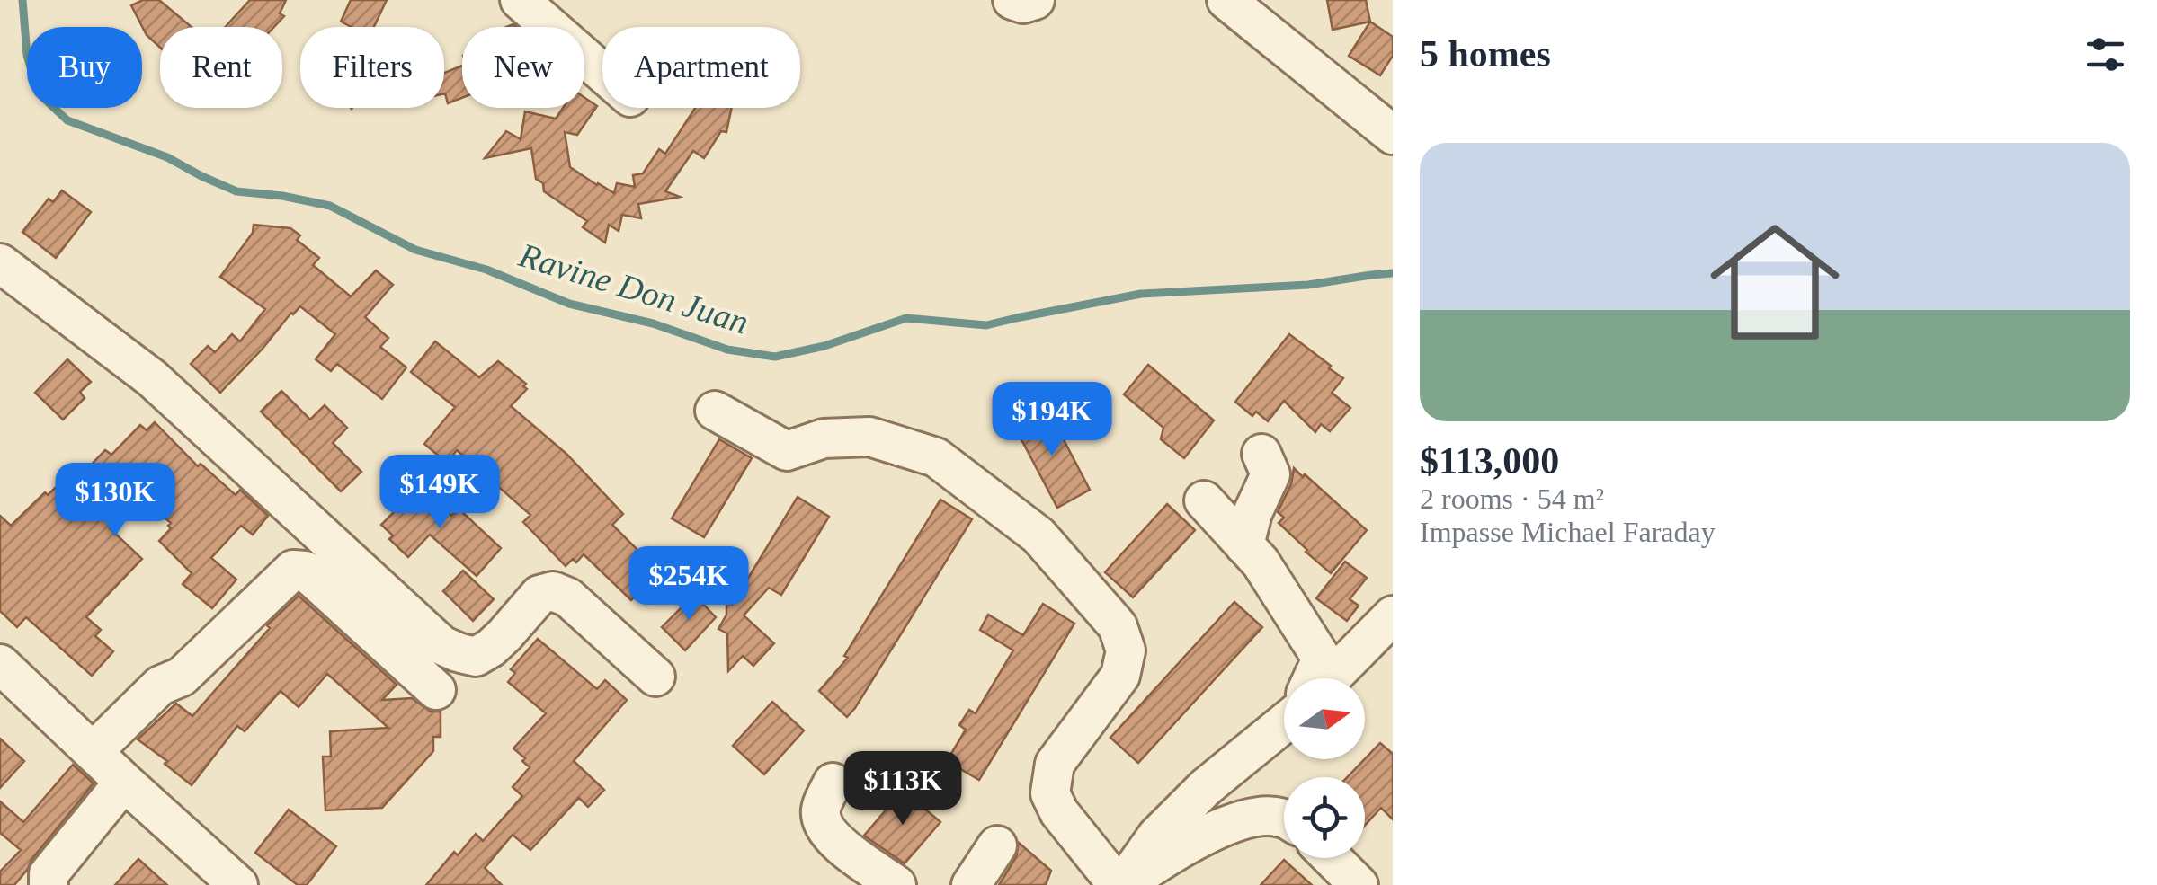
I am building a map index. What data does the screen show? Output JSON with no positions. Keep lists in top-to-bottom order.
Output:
{
  "water": ["Ravine Don Juan"],
  "north": "right",
  "page": {
    "heading": "5 homes",
    "chip": [
      "Buy",
      "Rent",
      "Filters",
      "New",
      "Apartment"
    ],
    "list": [
      {
        "name": "$113,000",
        "note": "2 rooms · 54 m² · Impasse Michael Faraday"
      }
    ],
    "price": [
      "$194K",
      "$149K",
      "$130K",
      "$254K",
      "$113K"
    ]
  }
}
